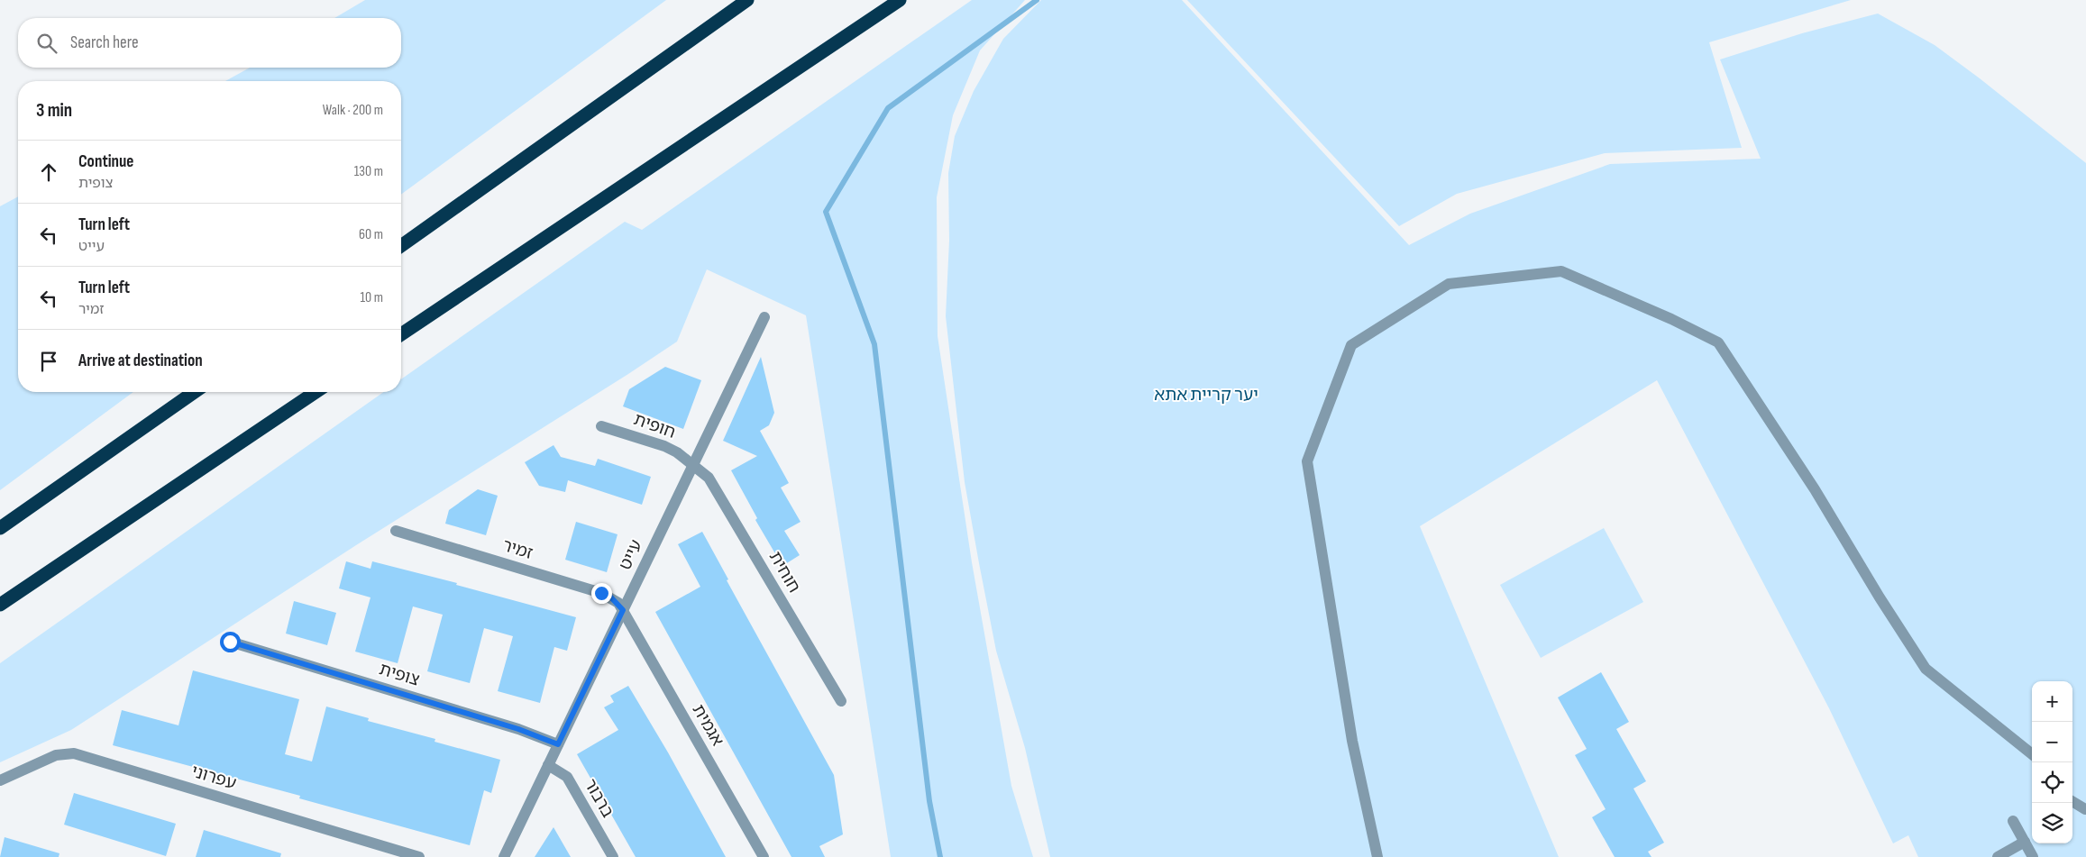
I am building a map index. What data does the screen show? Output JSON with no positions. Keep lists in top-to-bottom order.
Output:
{
  "streets": {
    "street": [
      "חופית",
      "זמיר",
      "עייט",
      "חוחית",
      "צופית",
      "אגמית",
      "עפרוני",
      "ברבור"
    ]
  },
  "crossings": [
    ["חופית", "עייט"],
    ["חופית", "חוחית"],
    ["זמיר", "עייט"],
    ["זמיר", "אגמית"],
    ["עייט", "חוחית"],
    ["עייט", "צופית"],
    ["עייט", "אגמית"],
    ["עייט", "ברבור"]
  ],
  "parks": ["יער קריית אתא"],
  "page": {
    "search": "Search here",
    "heading": ["3 min", "Walk · 200 m"],
    "list": [
      ["Continue", "צופית", "130 m"],
      ["Turn left", "עייט", "60 m"],
      ["Turn left", "זמיר", "10 m"],
      "Arrive at destination"
    ],
    "map_buttons": ["+", "−"]
  }
}
